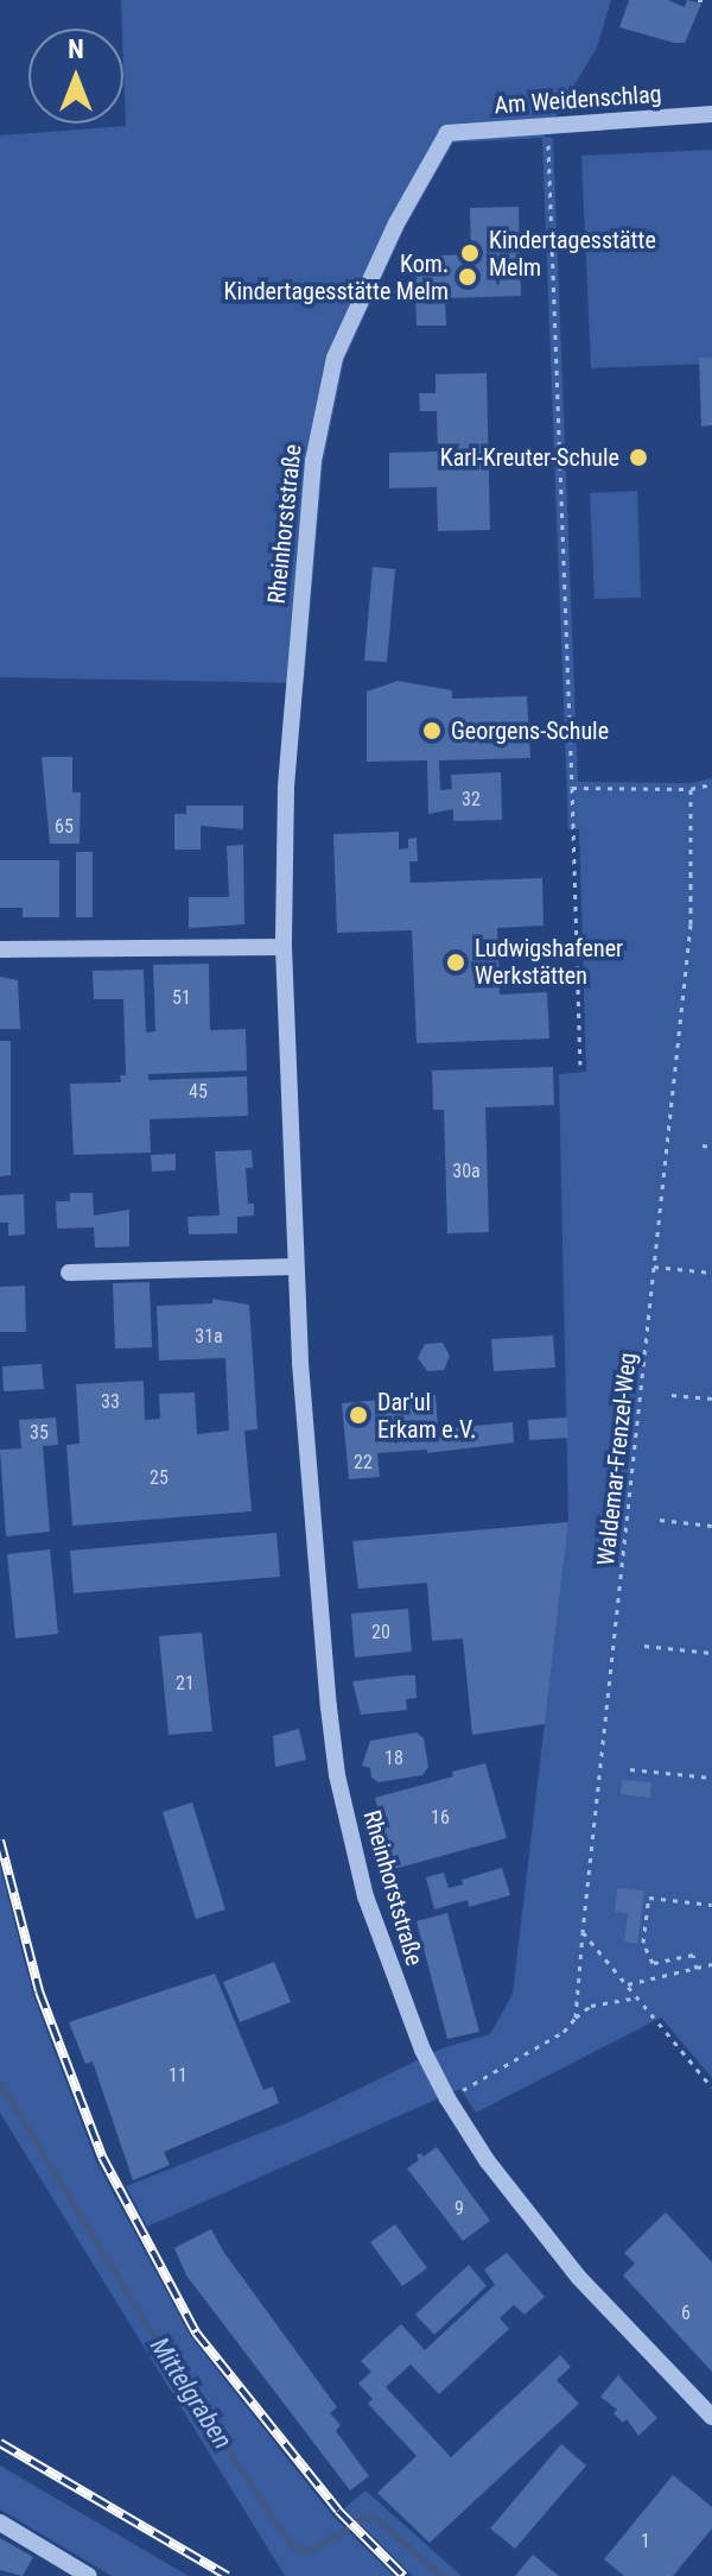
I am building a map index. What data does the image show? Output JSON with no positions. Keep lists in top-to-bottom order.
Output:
{
  "streets": {
    "street": ["Am Weidenschlag", "Rheinhorststraße"],
    "path": ["Waldemar-Frenzel-Weg"]
  },
  "crossings": [
    ["Am Weidenschlag", "Rheinhorststraße"]
  ],
  "water": ["Mittelgraben"],
  "places": [
    "Kindertagesstätte Melm",
    "Kom. Kindertagesstätte Melm",
    "Karl-Kreuter-Schule",
    "Georgens-Schule",
    "Ludwigshafener Werkstätten",
    "Dar'ul Erkam e.V."
  ],
  "house_numbers": [
    "32",
    "65",
    "51",
    "45",
    "30a",
    "31a",
    "33",
    "35",
    "22",
    "25",
    "20",
    "21",
    "18",
    "16",
    "11",
    "9",
    "6",
    "1"
  ],
  "north": "top"
}
